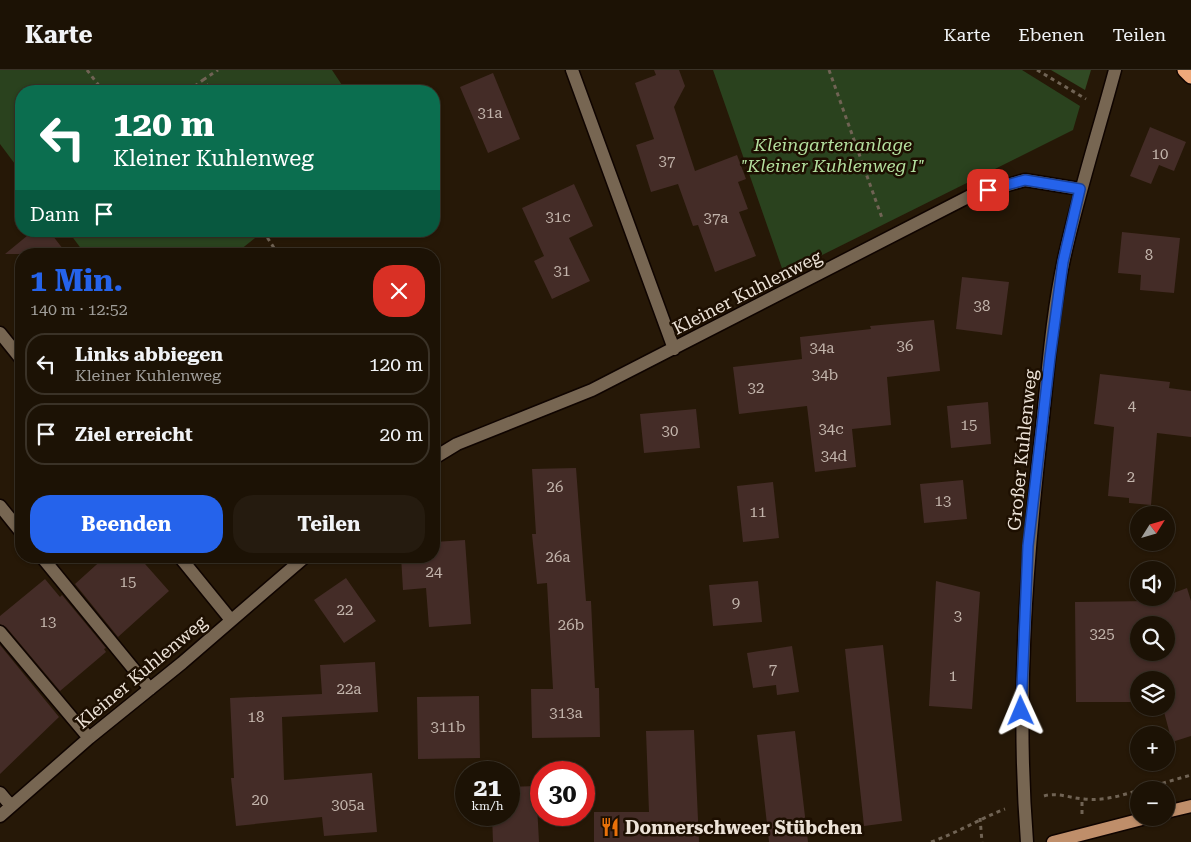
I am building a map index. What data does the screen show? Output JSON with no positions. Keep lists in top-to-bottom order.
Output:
{
  "streets": {
    "street": ["Kleiner Kuhlenweg", "Großer Kuhlenweg"]
  },
  "crossings": [
    ["Kleiner Kuhlenweg", "Großer Kuhlenweg"]
  ],
  "parks": ["Kleingartenanlage \"Kleiner Kuhlenweg I\""],
  "places": {
    "restaurant": ["Donnerschweer Stübchen"]
  },
  "house_numbers": [
    "31a",
    "10",
    "37",
    "31c",
    "37a",
    "8",
    "31",
    "38",
    "36",
    "34a",
    "34b",
    "32",
    "4",
    "15",
    "34c",
    "30",
    "34d",
    "2",
    "26",
    "13",
    "11",
    "26a",
    "24",
    "15",
    "9",
    "22",
    "3",
    "13",
    "26b",
    "325",
    "7",
    "1",
    "22a",
    "313a",
    "18",
    "311b",
    "20",
    "305a"
  ],
  "north": "top right",
  "page": {
    "header": "Karte",
    "nav": ["Karte", "Ebenen", "Teilen"],
    "turn": ["120 m", "Kleiner Kuhlenweg"],
    "then": "Dann",
    "heading": ["1 Min.", "140 m · 12:52"],
    "list": [
      {
        "name": "Links abbiegen",
        "note": "Kleiner Kuhlenweg",
        "value": "120 m"
      },
      {
        "name": "Ziel erreicht",
        "value": "20 m"
      }
    ],
    "buttons": ["Beenden", "Teilen"],
    "map_buttons": ["+", "−"],
    "speed": "21 km/h",
    "limit": "30"
  }
}
